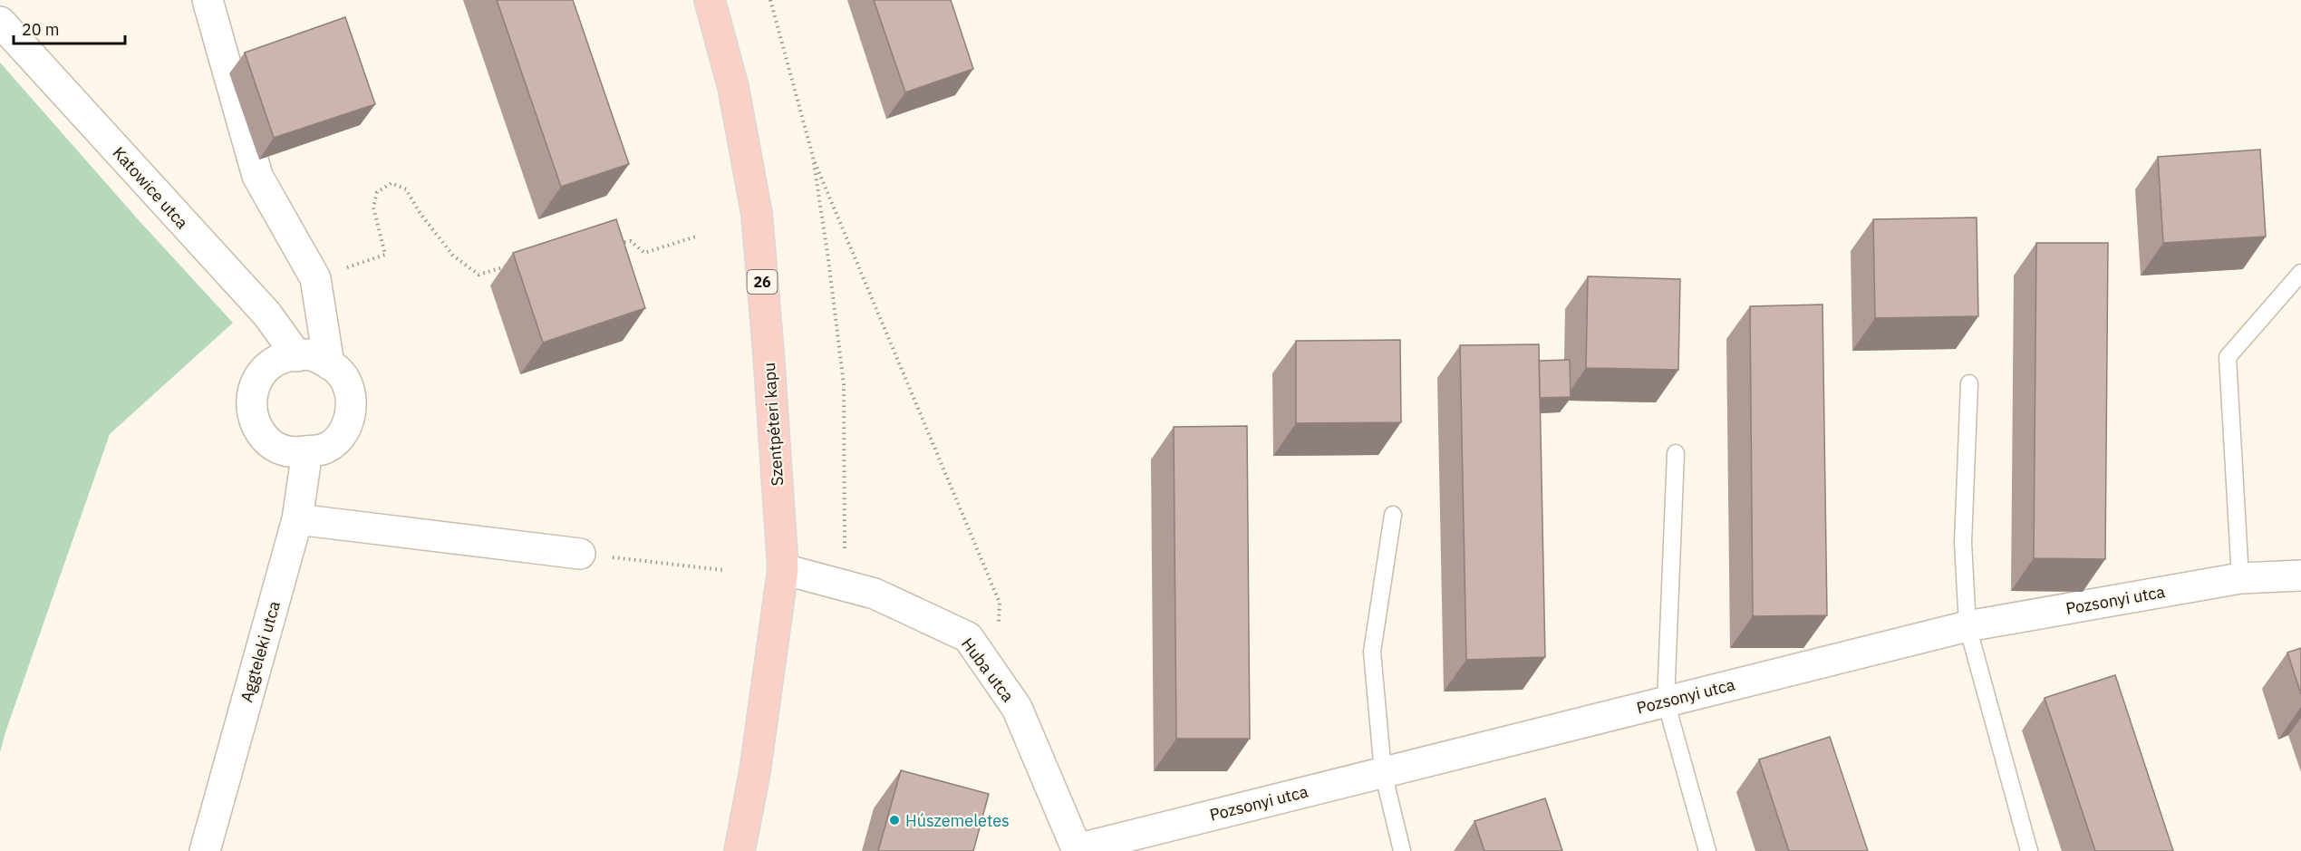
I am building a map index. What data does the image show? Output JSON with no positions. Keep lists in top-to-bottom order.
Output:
{
  "streets": {
    "main road": ["26", "Szentpéteri kapu"],
    "street": [
      "Katowice utca",
      "Pozsonyi utca",
      "Aggteleki utca",
      "Huba utca"
    ]
  },
  "crossings": [
    ["Katowice utca", "Aggteleki utca"],
    ["Szentpéteri kapu", "Huba utca"],
    ["Pozsonyi utca", "Huba utca"]
  ],
  "places": ["Húszemeletes"],
  "scale_bar": "20 m"
}
